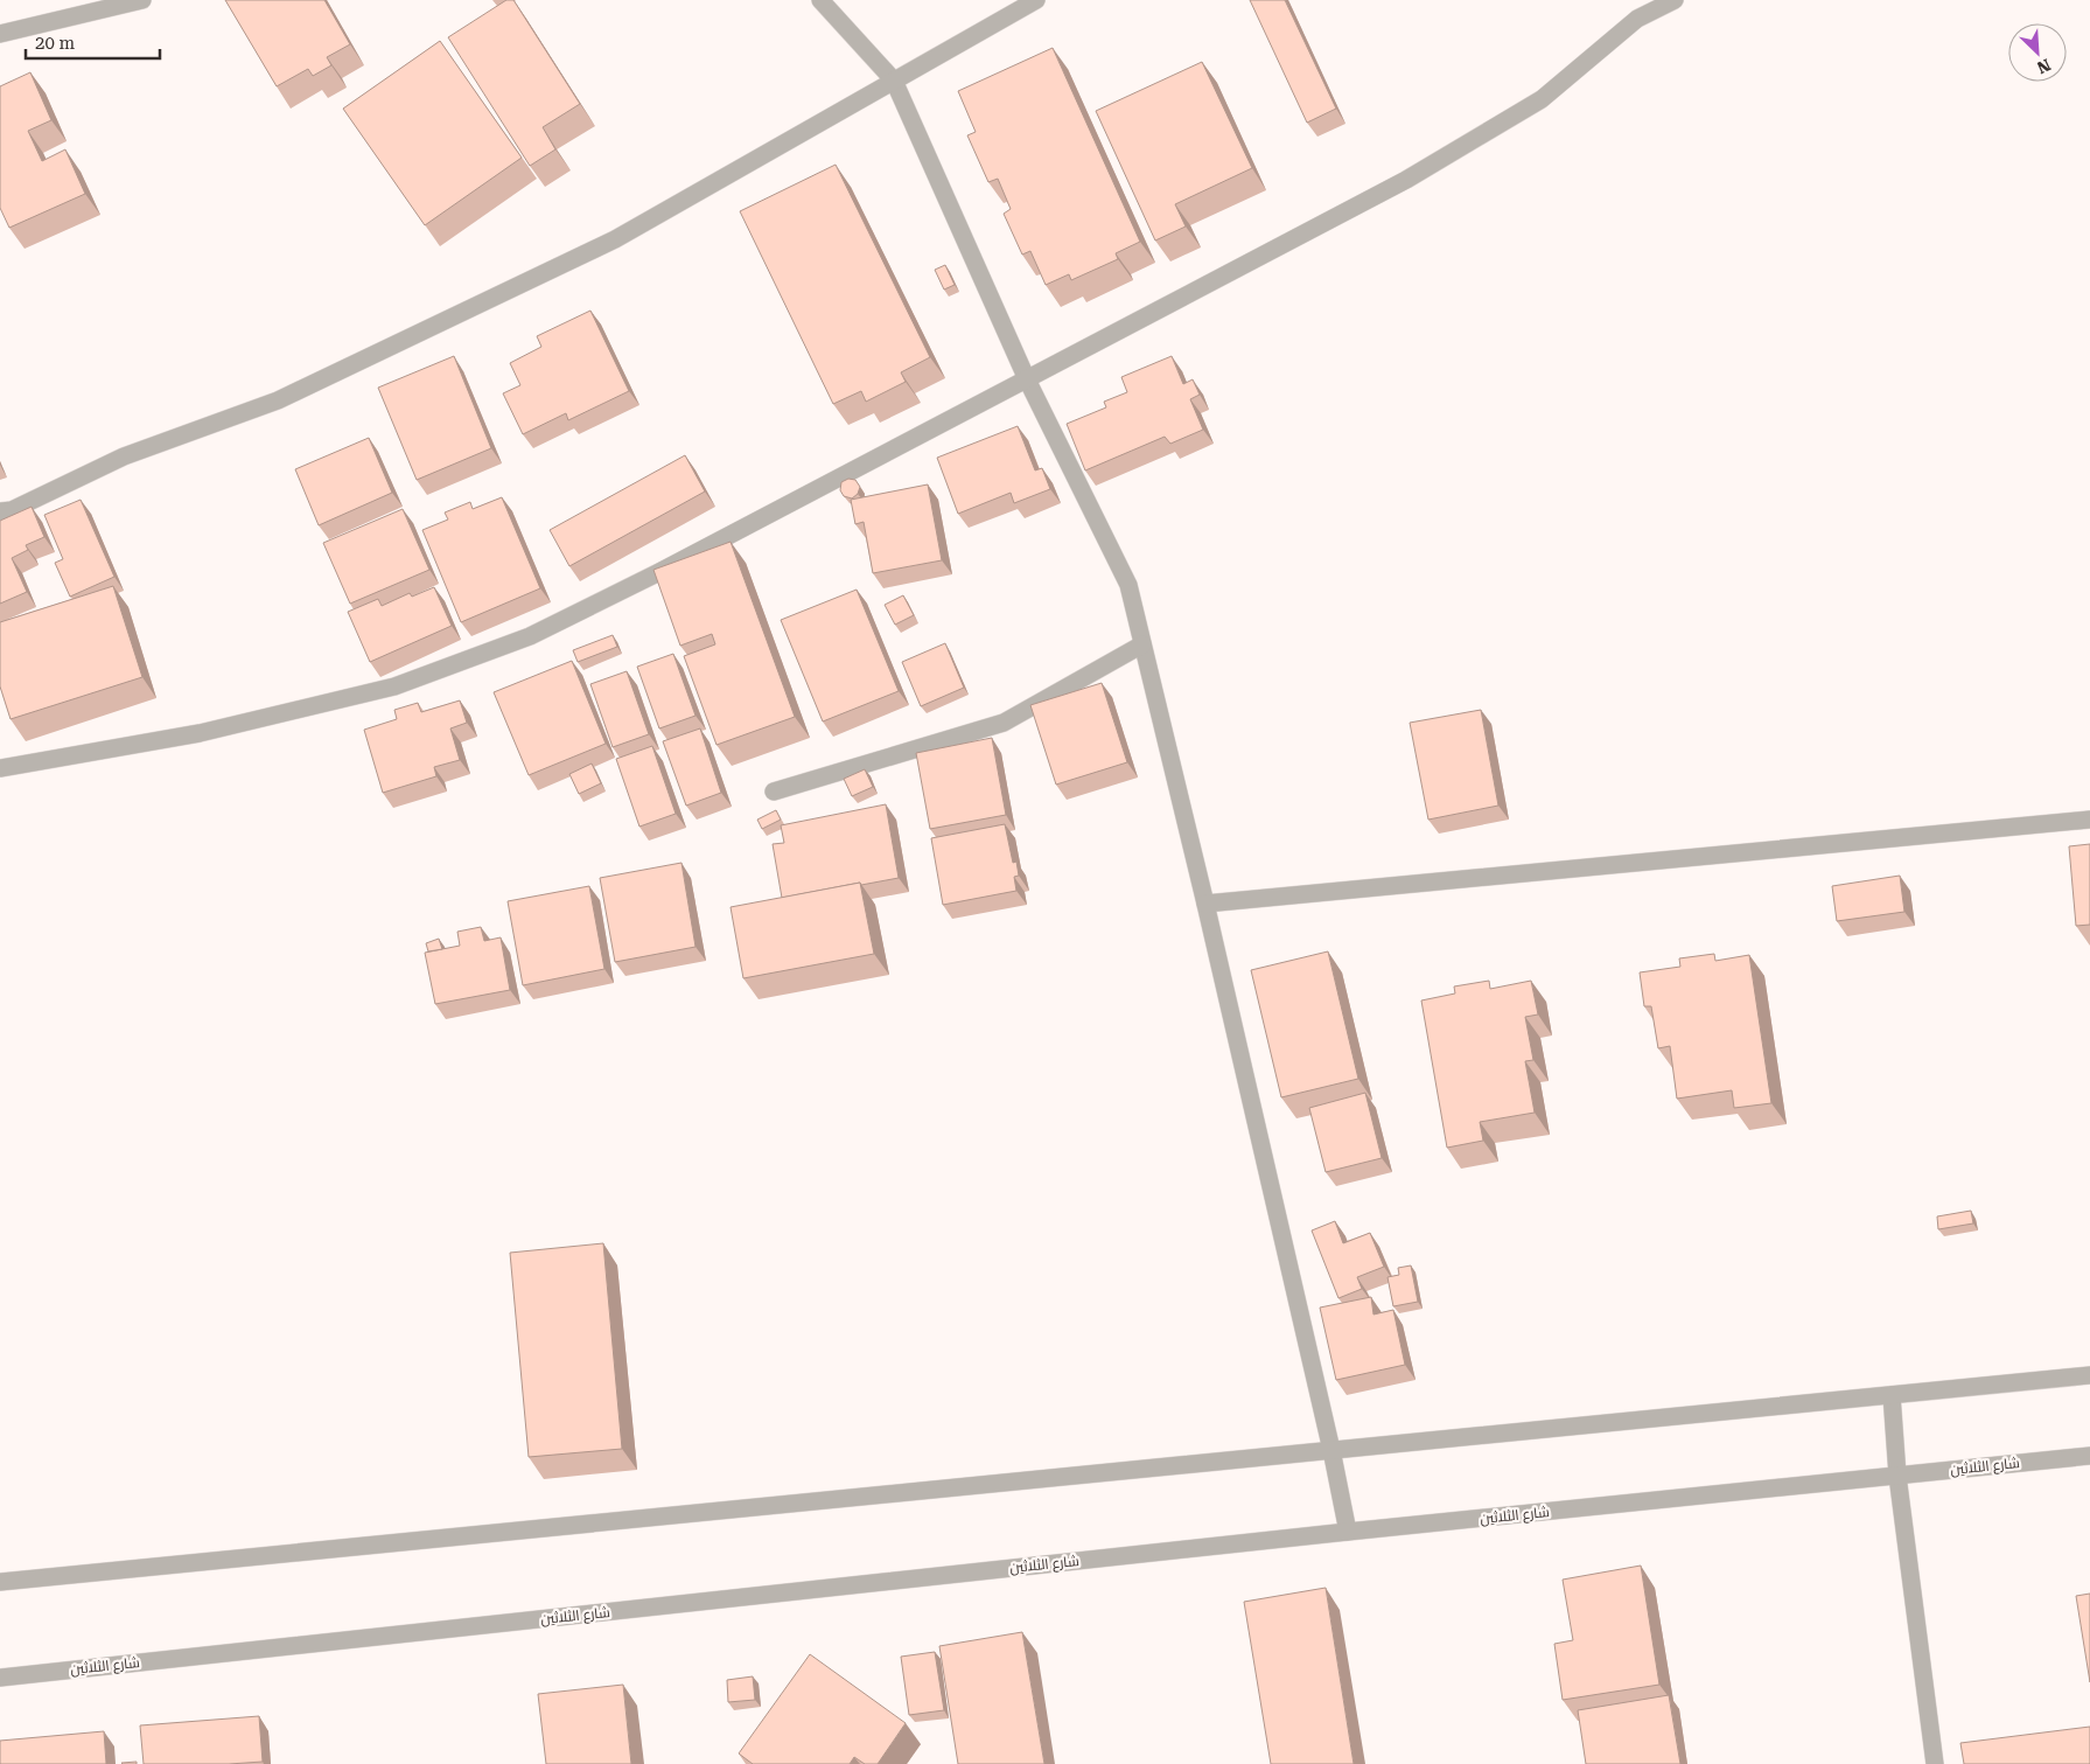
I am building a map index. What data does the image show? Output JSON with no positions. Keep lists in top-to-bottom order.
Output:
{
  "streets": {
    "street": ["شارع الثلاثين"]
  },
  "scale_bar": "20 m",
  "north": "bottom right"
}
